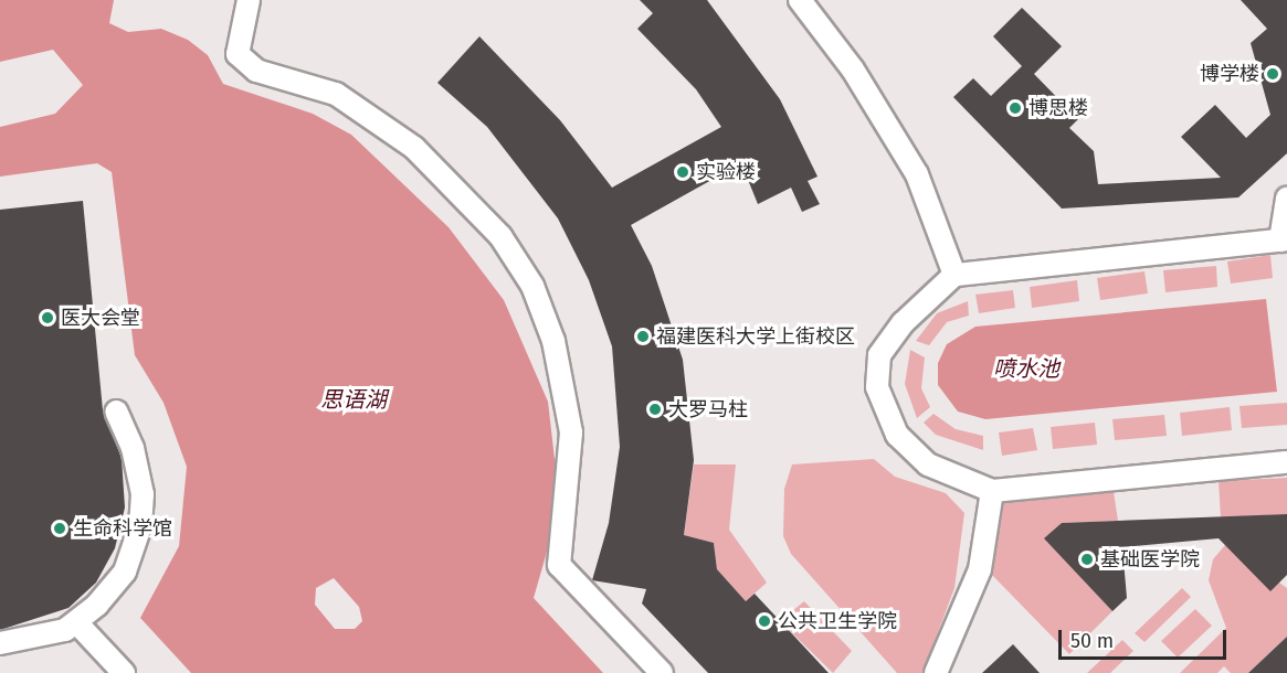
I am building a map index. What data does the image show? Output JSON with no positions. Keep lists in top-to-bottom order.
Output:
{
  "water": ["喷水池", "思语湖"],
  "places": [
    "博学楼",
    "博思楼",
    "实验楼",
    "医大会堂",
    "福建医科大学上街校区",
    "大罗马柱",
    "生命科学馆",
    "基础医学院",
    "公共卫生学院"
  ],
  "scale_bar": "50 m"
}
